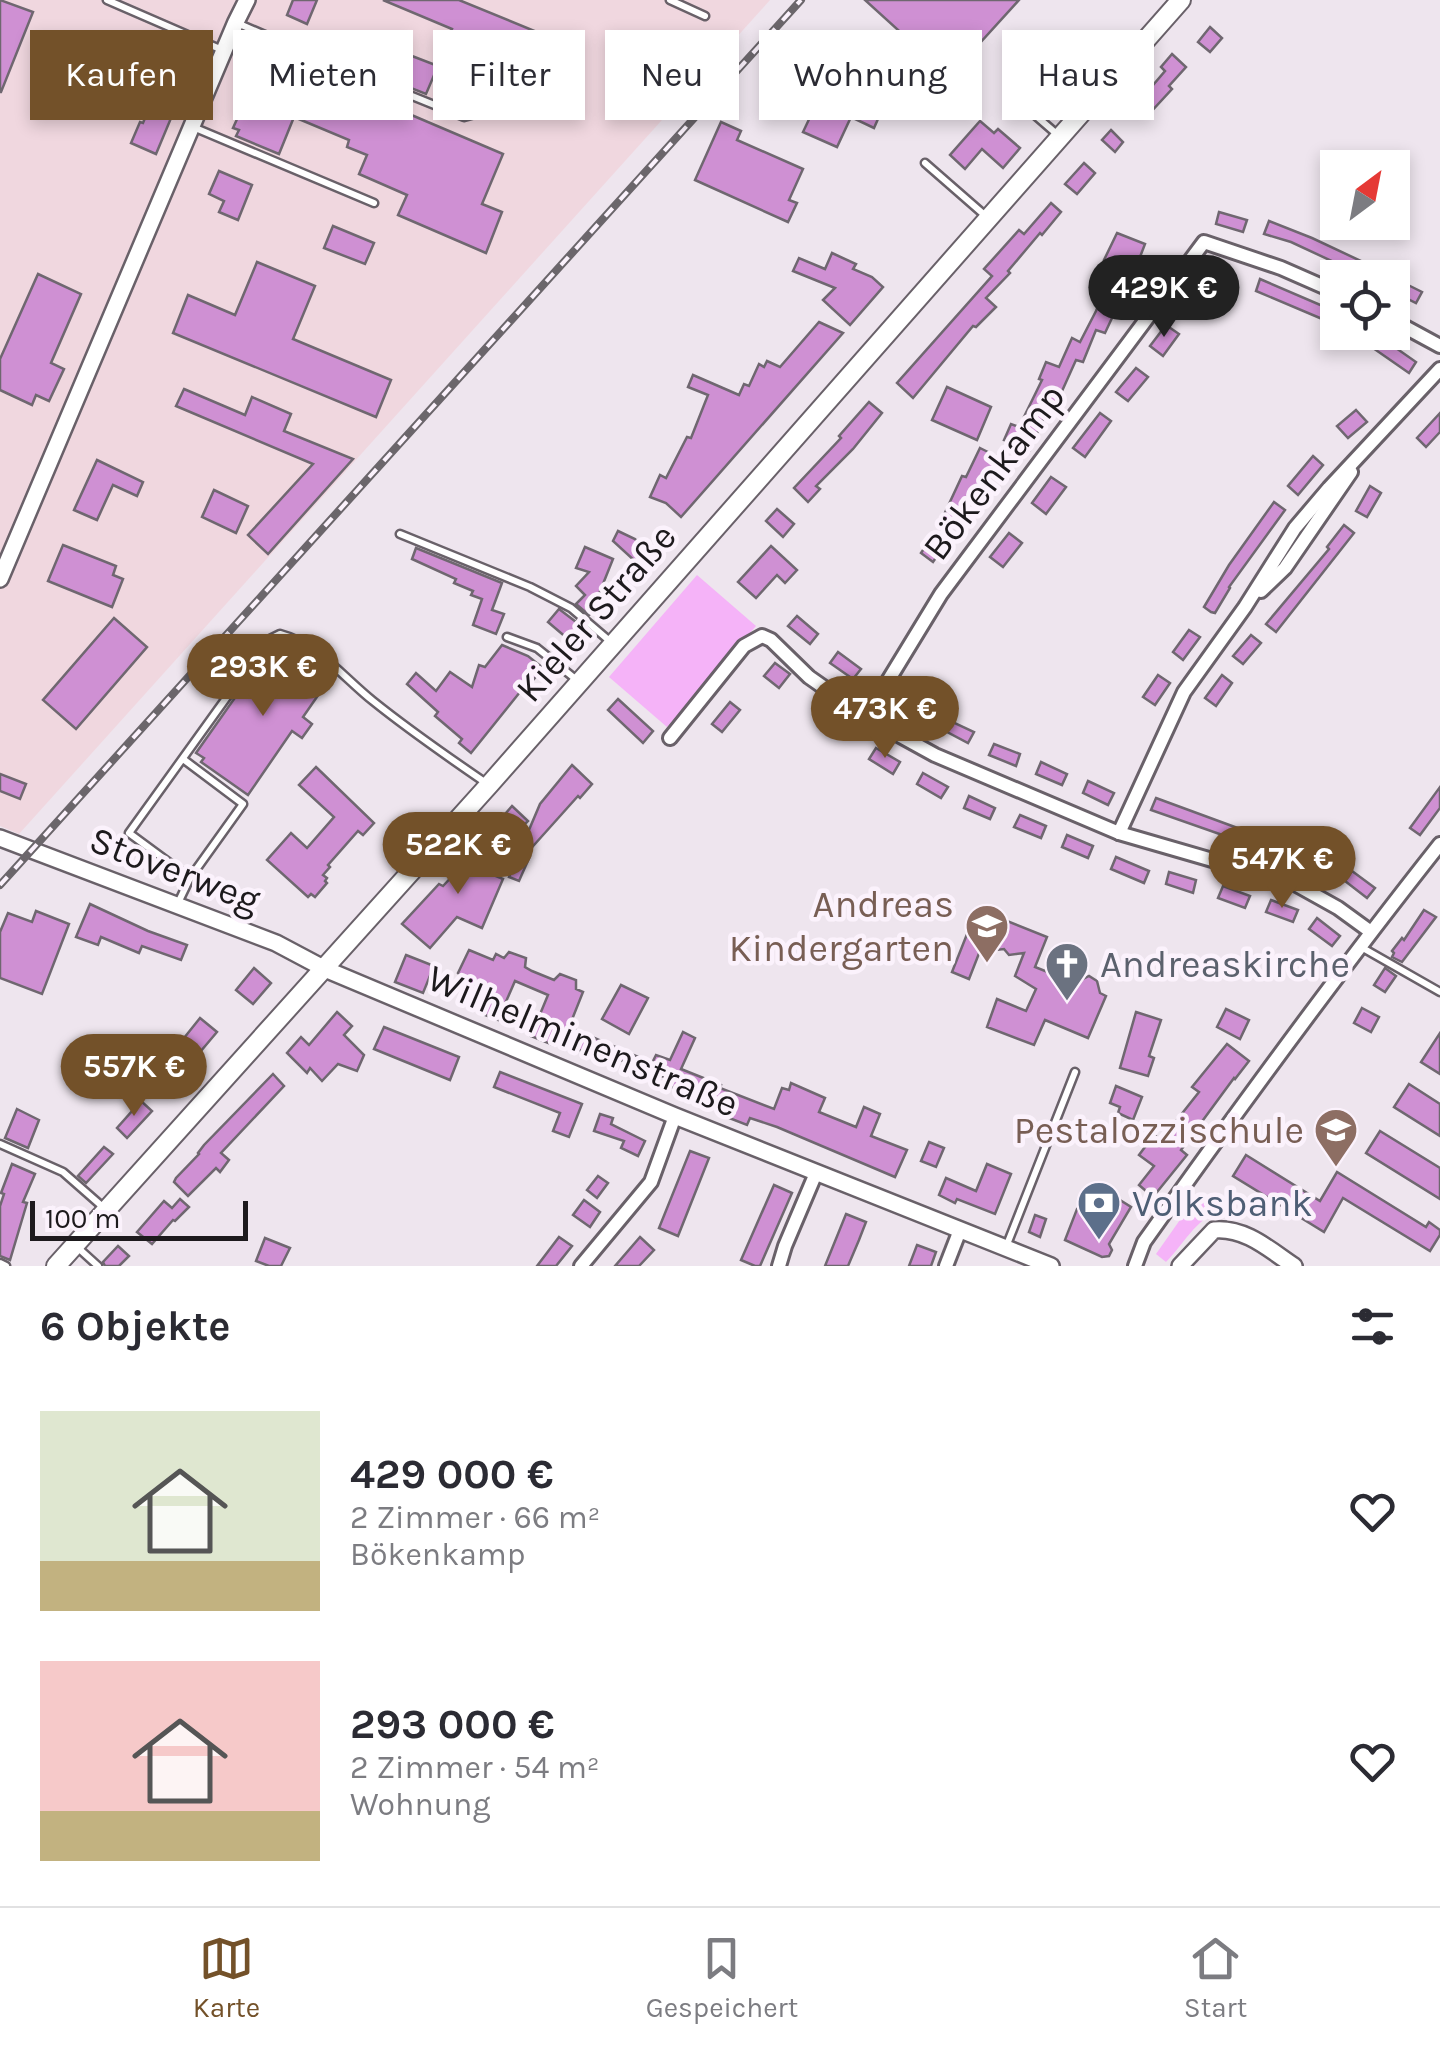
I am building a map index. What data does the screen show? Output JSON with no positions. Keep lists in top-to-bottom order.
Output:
{
  "streets": {
    "main road": ["Kieler Straße"],
    "street": ["Bökenkamp", "Stoverweg", "Wilhelminenstraße"]
  },
  "crossings": [
    ["Kieler Straße", "Stoverweg"],
    ["Kieler Straße", "Wilhelminenstraße"],
    ["Stoverweg", "Wilhelminenstraße"]
  ],
  "places": {
    "school or university": ["Andreas Kindergarten", "Pestalozzischule"],
    "church": ["Andreaskirche"],
    "bank": ["Volksbank"]
  },
  "scale_bar": "100 m",
  "north": "top right",
  "page": {
    "chip": [
      "Kaufen",
      "Mieten",
      "Filter",
      "Neu",
      "Wohnung",
      "Haus"
    ],
    "price": [
      "429K €",
      "293K €",
      "473K €",
      "522K €",
      "547K €",
      "557K €"
    ],
    "scale": "100 m",
    "heading": "6 Objekte",
    "list": [
      {
        "name": "429 000 €",
        "note": "2 Zimmer · 66 m² · Bökenkamp"
      },
      {
        "name": "293 000 €",
        "note": "2 Zimmer · 54 m² · Wohnung"
      }
    ],
    "tabs": ["Karte", "Gespeichert", "Start"]
  }
}
